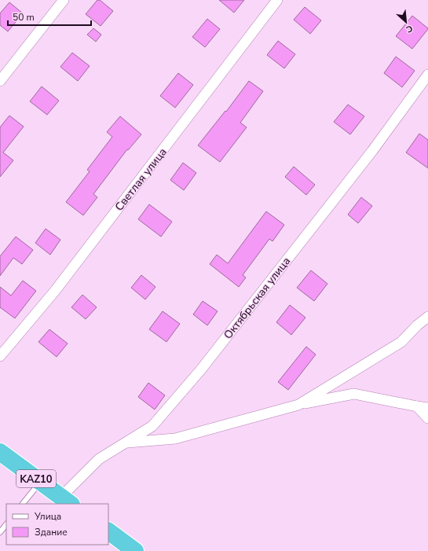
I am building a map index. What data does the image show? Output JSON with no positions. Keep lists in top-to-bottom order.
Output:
{
  "streets": {
    "highway": ["KAZ10"],
    "street": ["Светлая улица", "Октябрьская улица"]
  },
  "crossings": [
    ["Октябрьская улица", "KAZ10"]
  ],
  "legend": ["Улица", "Здание"],
  "scale_bar": "50 m",
  "north": "bottom right"
}
